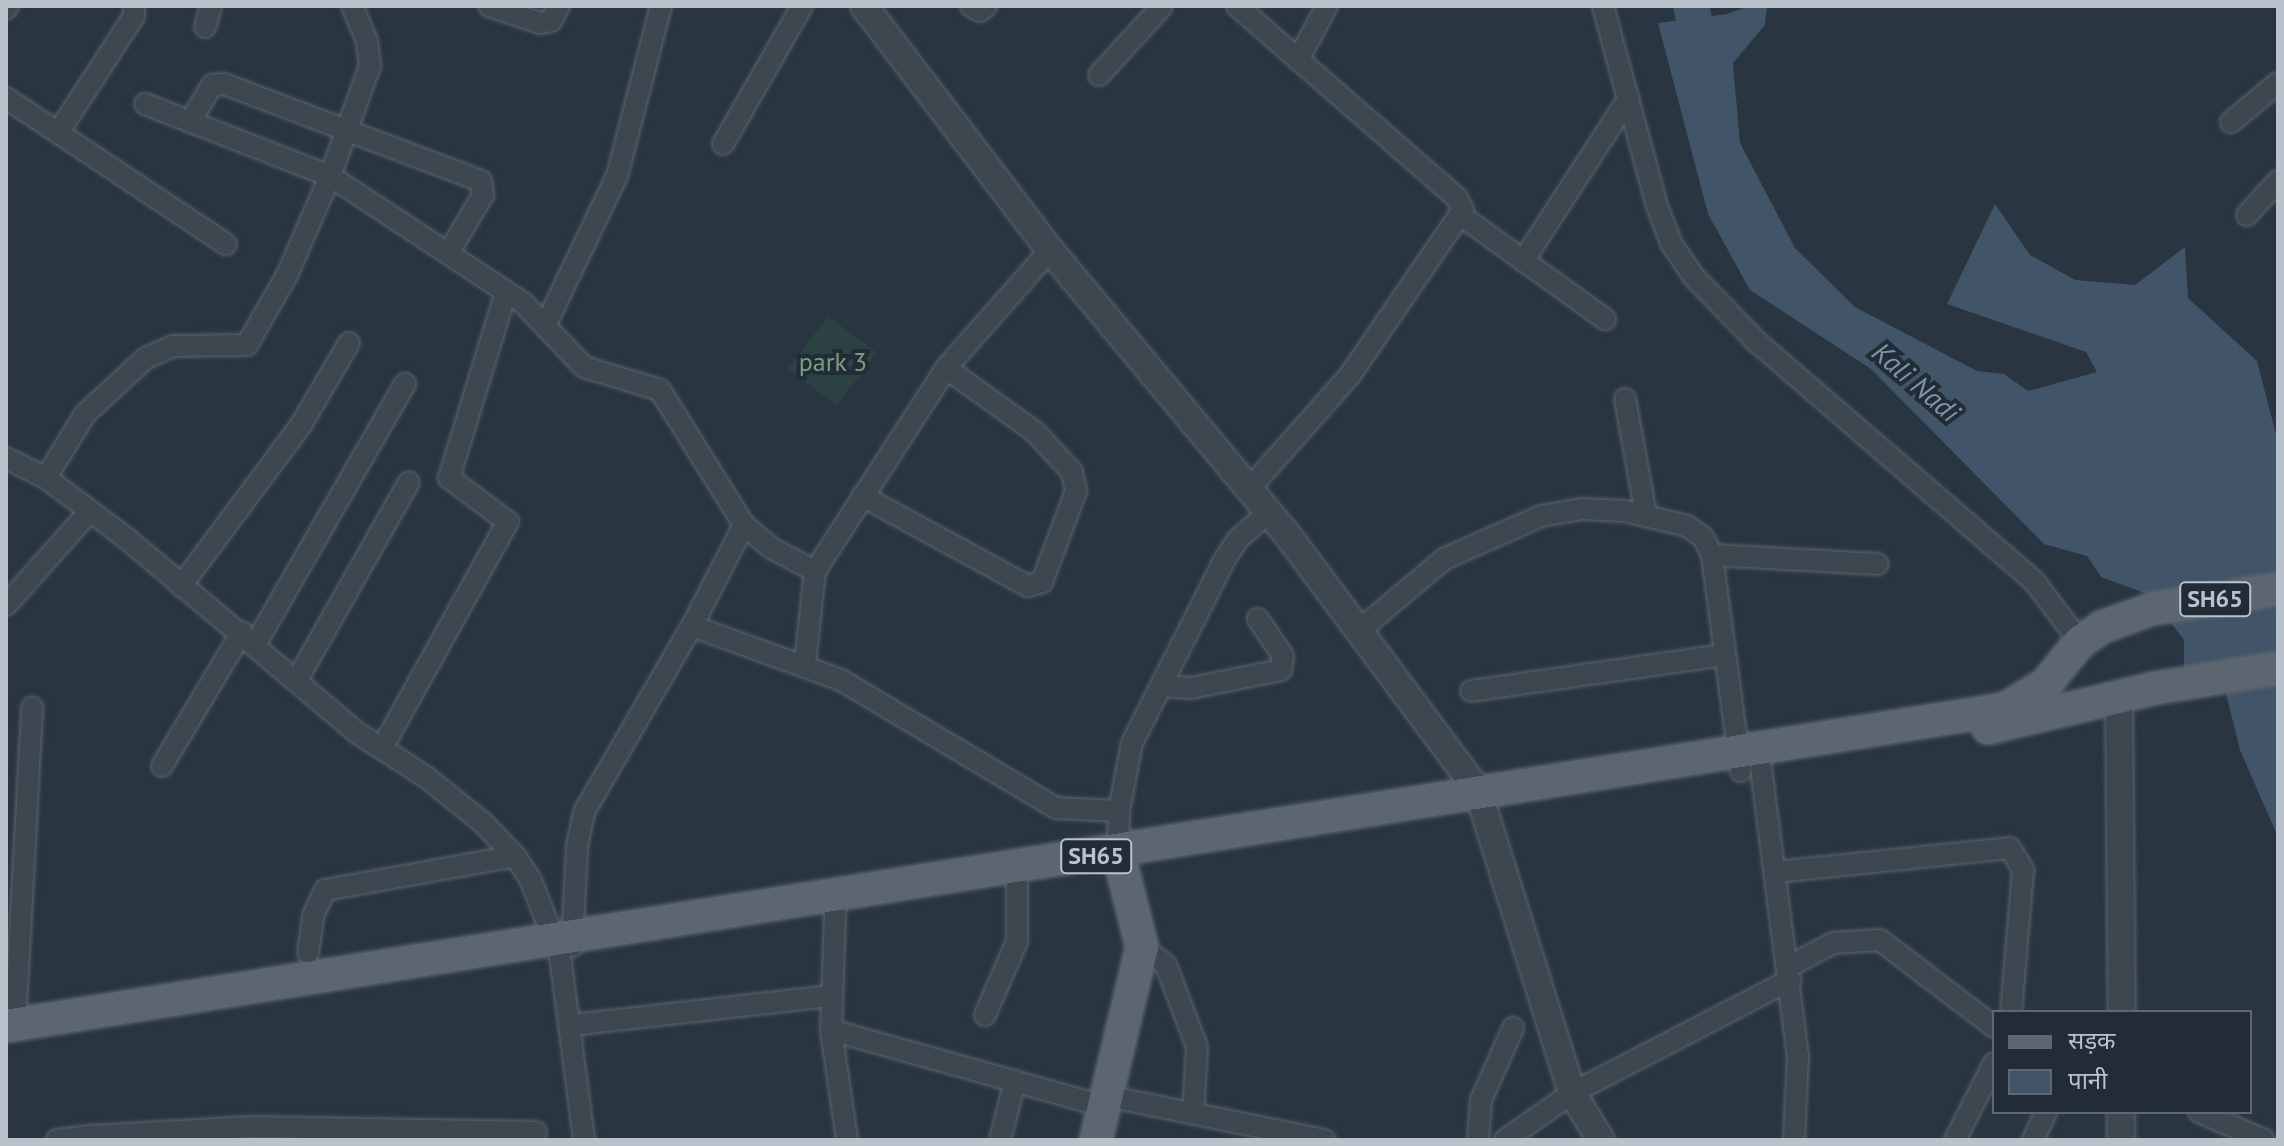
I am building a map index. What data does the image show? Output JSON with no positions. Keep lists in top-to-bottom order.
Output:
{
  "streets": {
    "main road": ["SH65"]
  },
  "water": ["Kali Nadi"],
  "parks": ["park 3"],
  "legend": ["सड़क", "पानी"]
}
